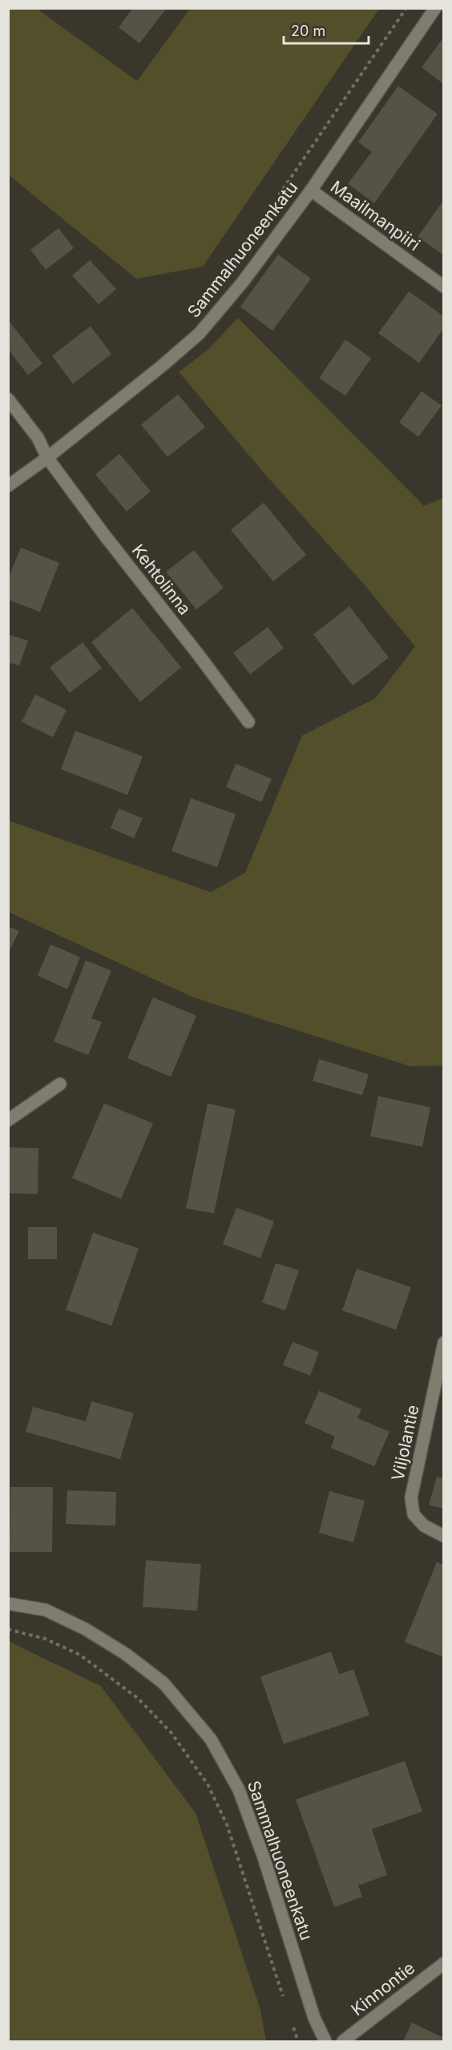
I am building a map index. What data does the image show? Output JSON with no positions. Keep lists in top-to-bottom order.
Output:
{
  "streets": {
    "street": [
      "Maailmanpiiri",
      "Sammalhuoneenkatu",
      "Kehtolinna",
      "Viljolantie",
      "Kinnontie"
    ]
  },
  "crossings": [
    ["Maailmanpiiri", "Sammalhuoneenkatu"],
    ["Sammalhuoneenkatu", "Kehtolinna"]
  ],
  "scale_bar": "20 m"
}
